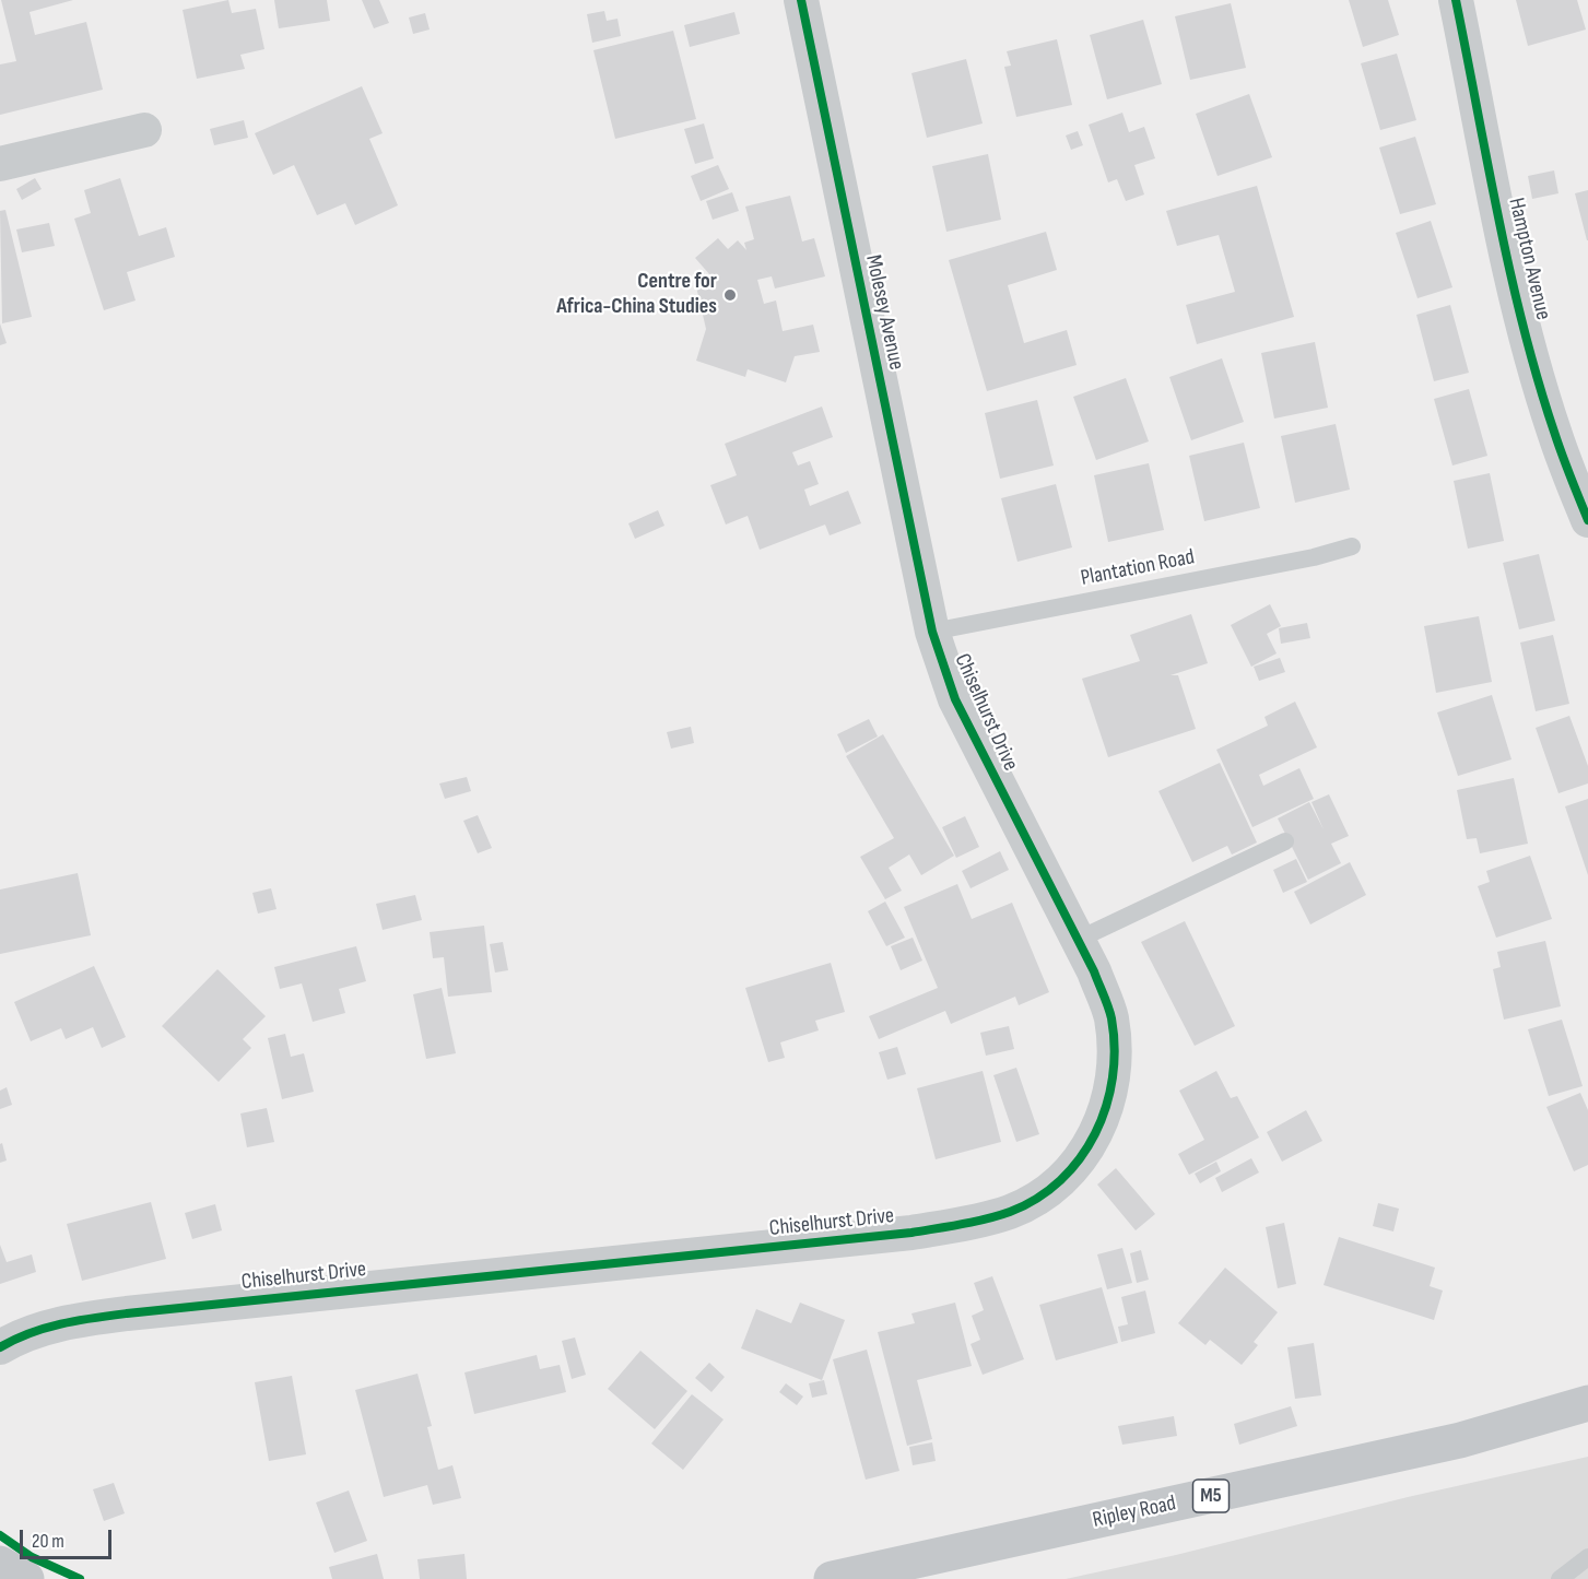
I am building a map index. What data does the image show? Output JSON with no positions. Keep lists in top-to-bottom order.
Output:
{
  "streets": {
    "main road": ["M5", "Ripley Road"],
    "street": ["Hampton Avenue", "Molesey Avenue", "Chiselhurst Drive"],
    "lane": ["Plantation Road"]
  },
  "crossings": [
    ["Molesey Avenue", "Plantation Road"],
    ["Molesey Avenue", "Chiselhurst Drive"],
    ["Plantation Road", "Chiselhurst Drive"]
  ],
  "places": ["Centre for Africa-China Studies"],
  "scale_bar": "20 m"
}
